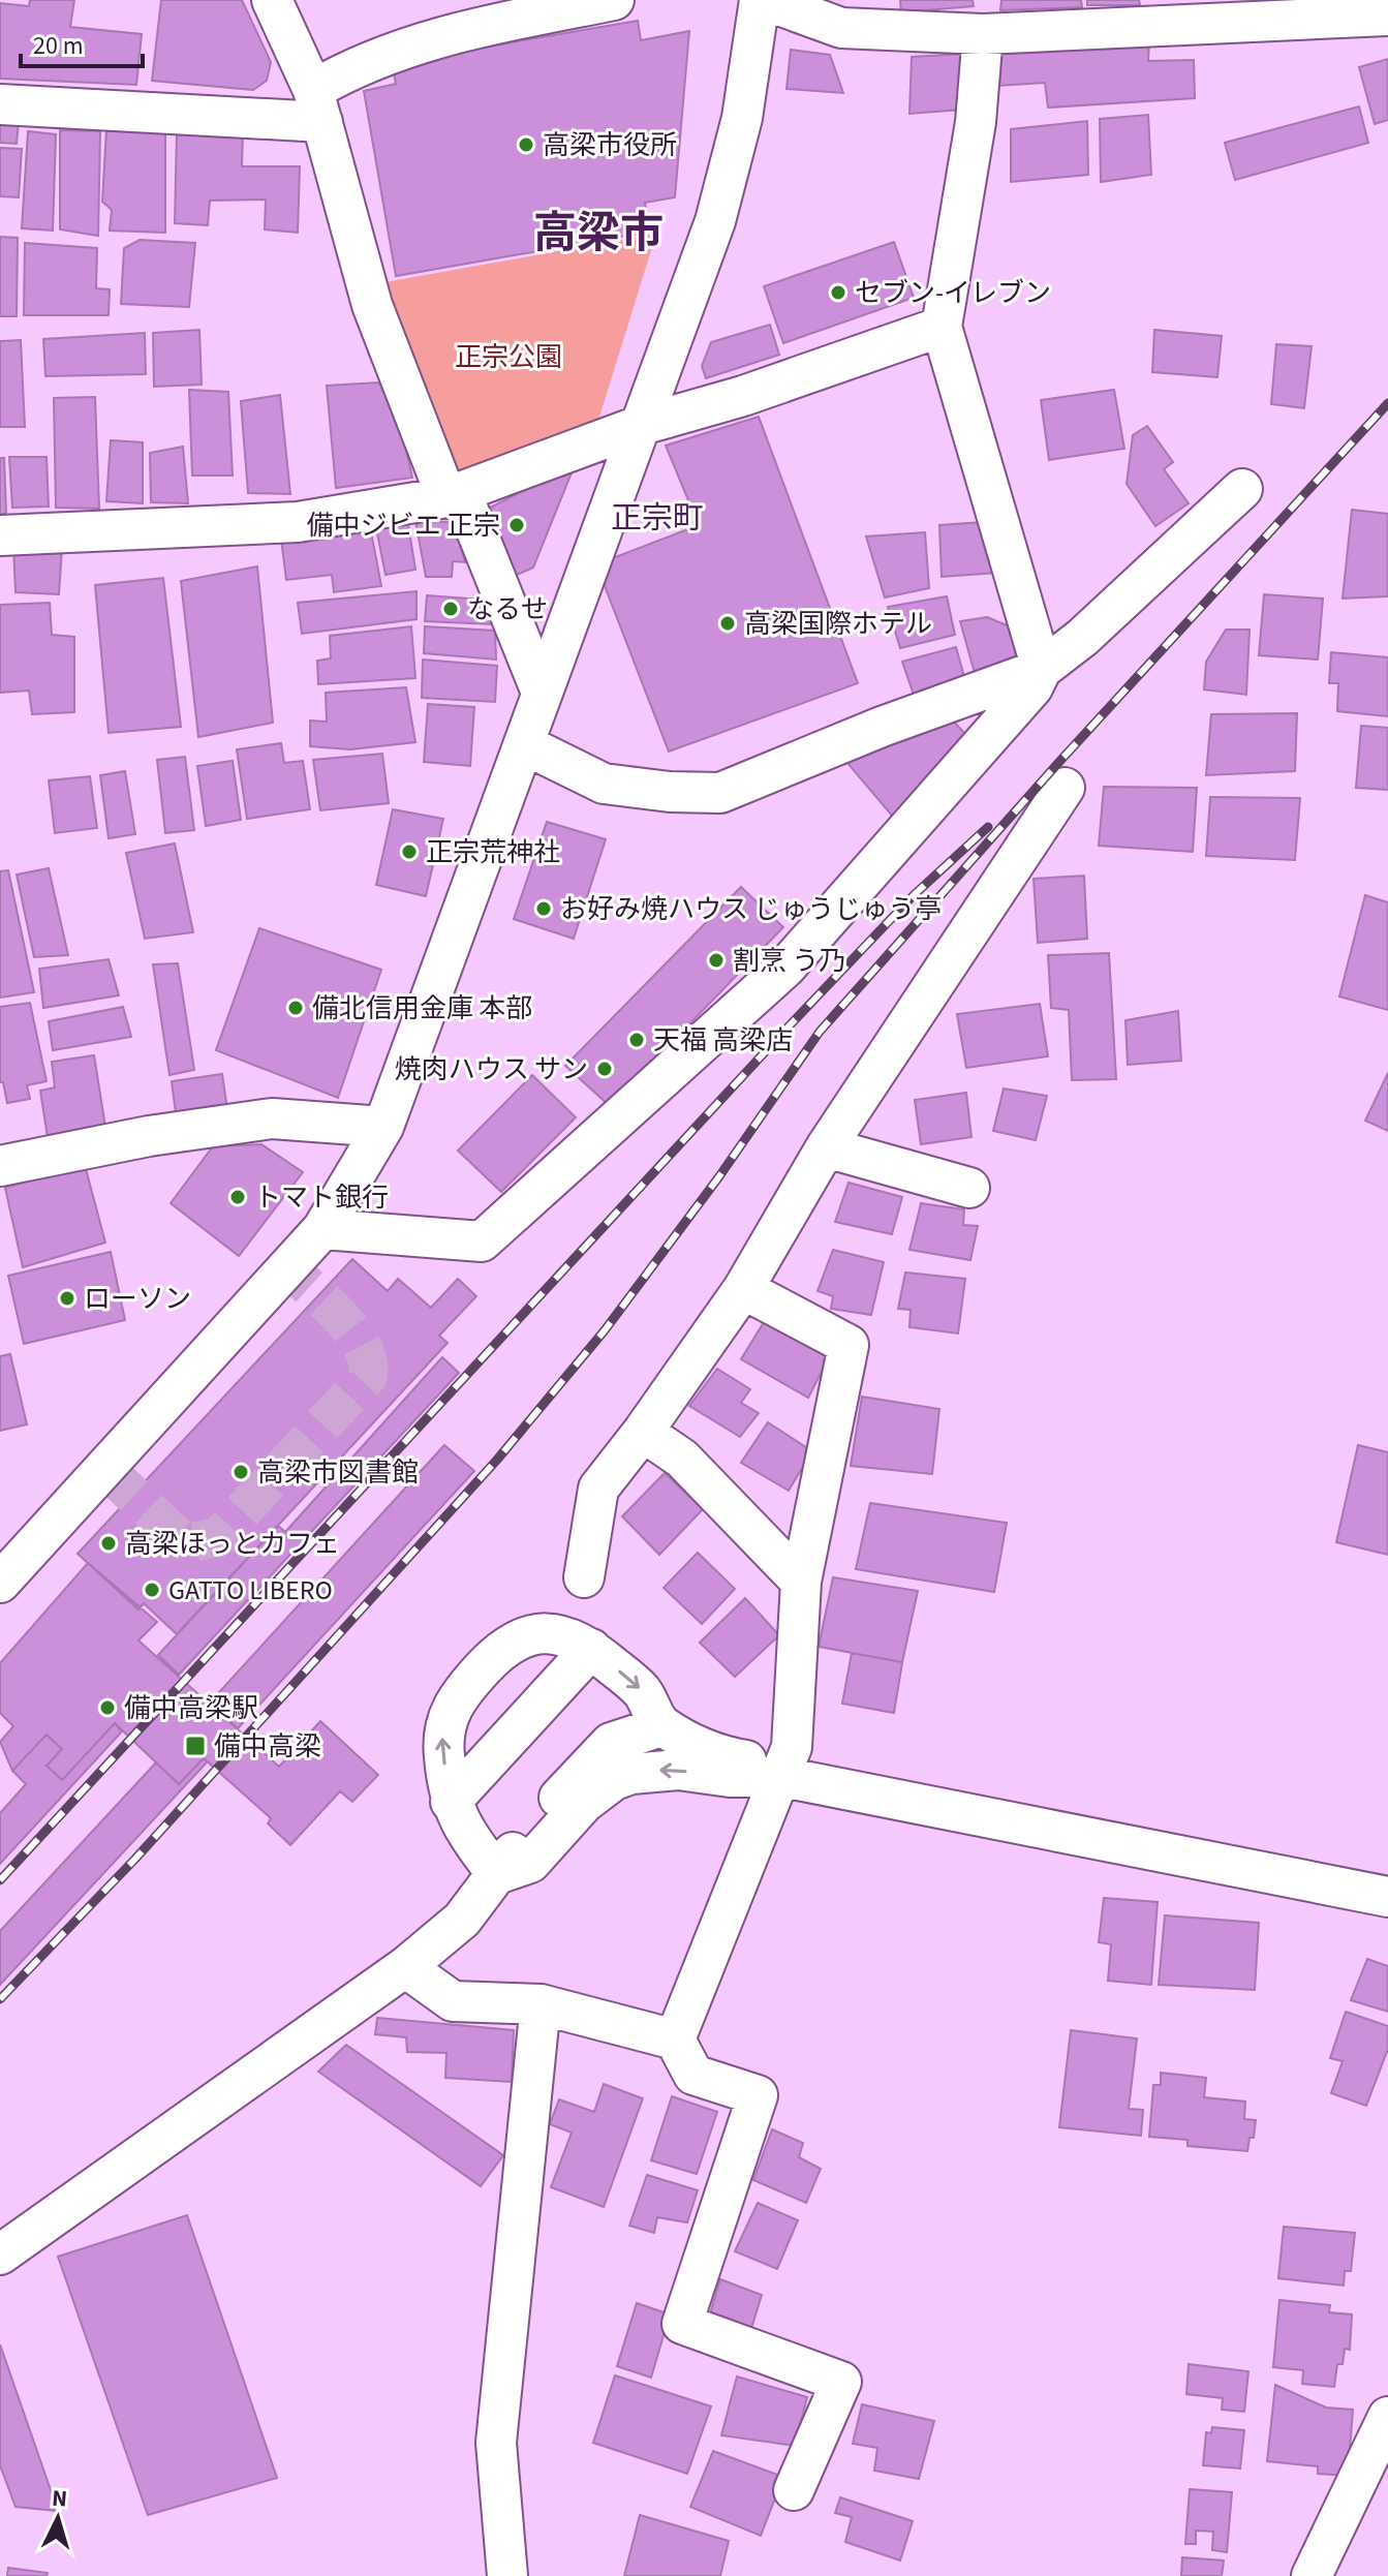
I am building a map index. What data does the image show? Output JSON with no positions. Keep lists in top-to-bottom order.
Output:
{
  "districts": ["高梁市", "正宗町"],
  "parks": ["正宗公園"],
  "places": {
    "other": [
      "高梁市役所",
      "セブン-イレブン",
      "備中ジビエ 正宗",
      "なるせ",
      "高梁国際ホテル",
      "正宗荒神社",
      "お好み焼ハウス じゅうじゅう亭",
      "割烹 う乃",
      "備北信用金庫 本部",
      "天福 高梁店",
      "焼肉ハウス サン",
      "トマト銀行",
      "ローソン",
      "高梁市図書館",
      "高梁ほっとカフェ",
      "GATTO LIBERO",
      "備中高梁駅"
    ],
    "transit": ["備中高梁"]
  },
  "scale_bar": "20 m",
  "north": "top"
}
